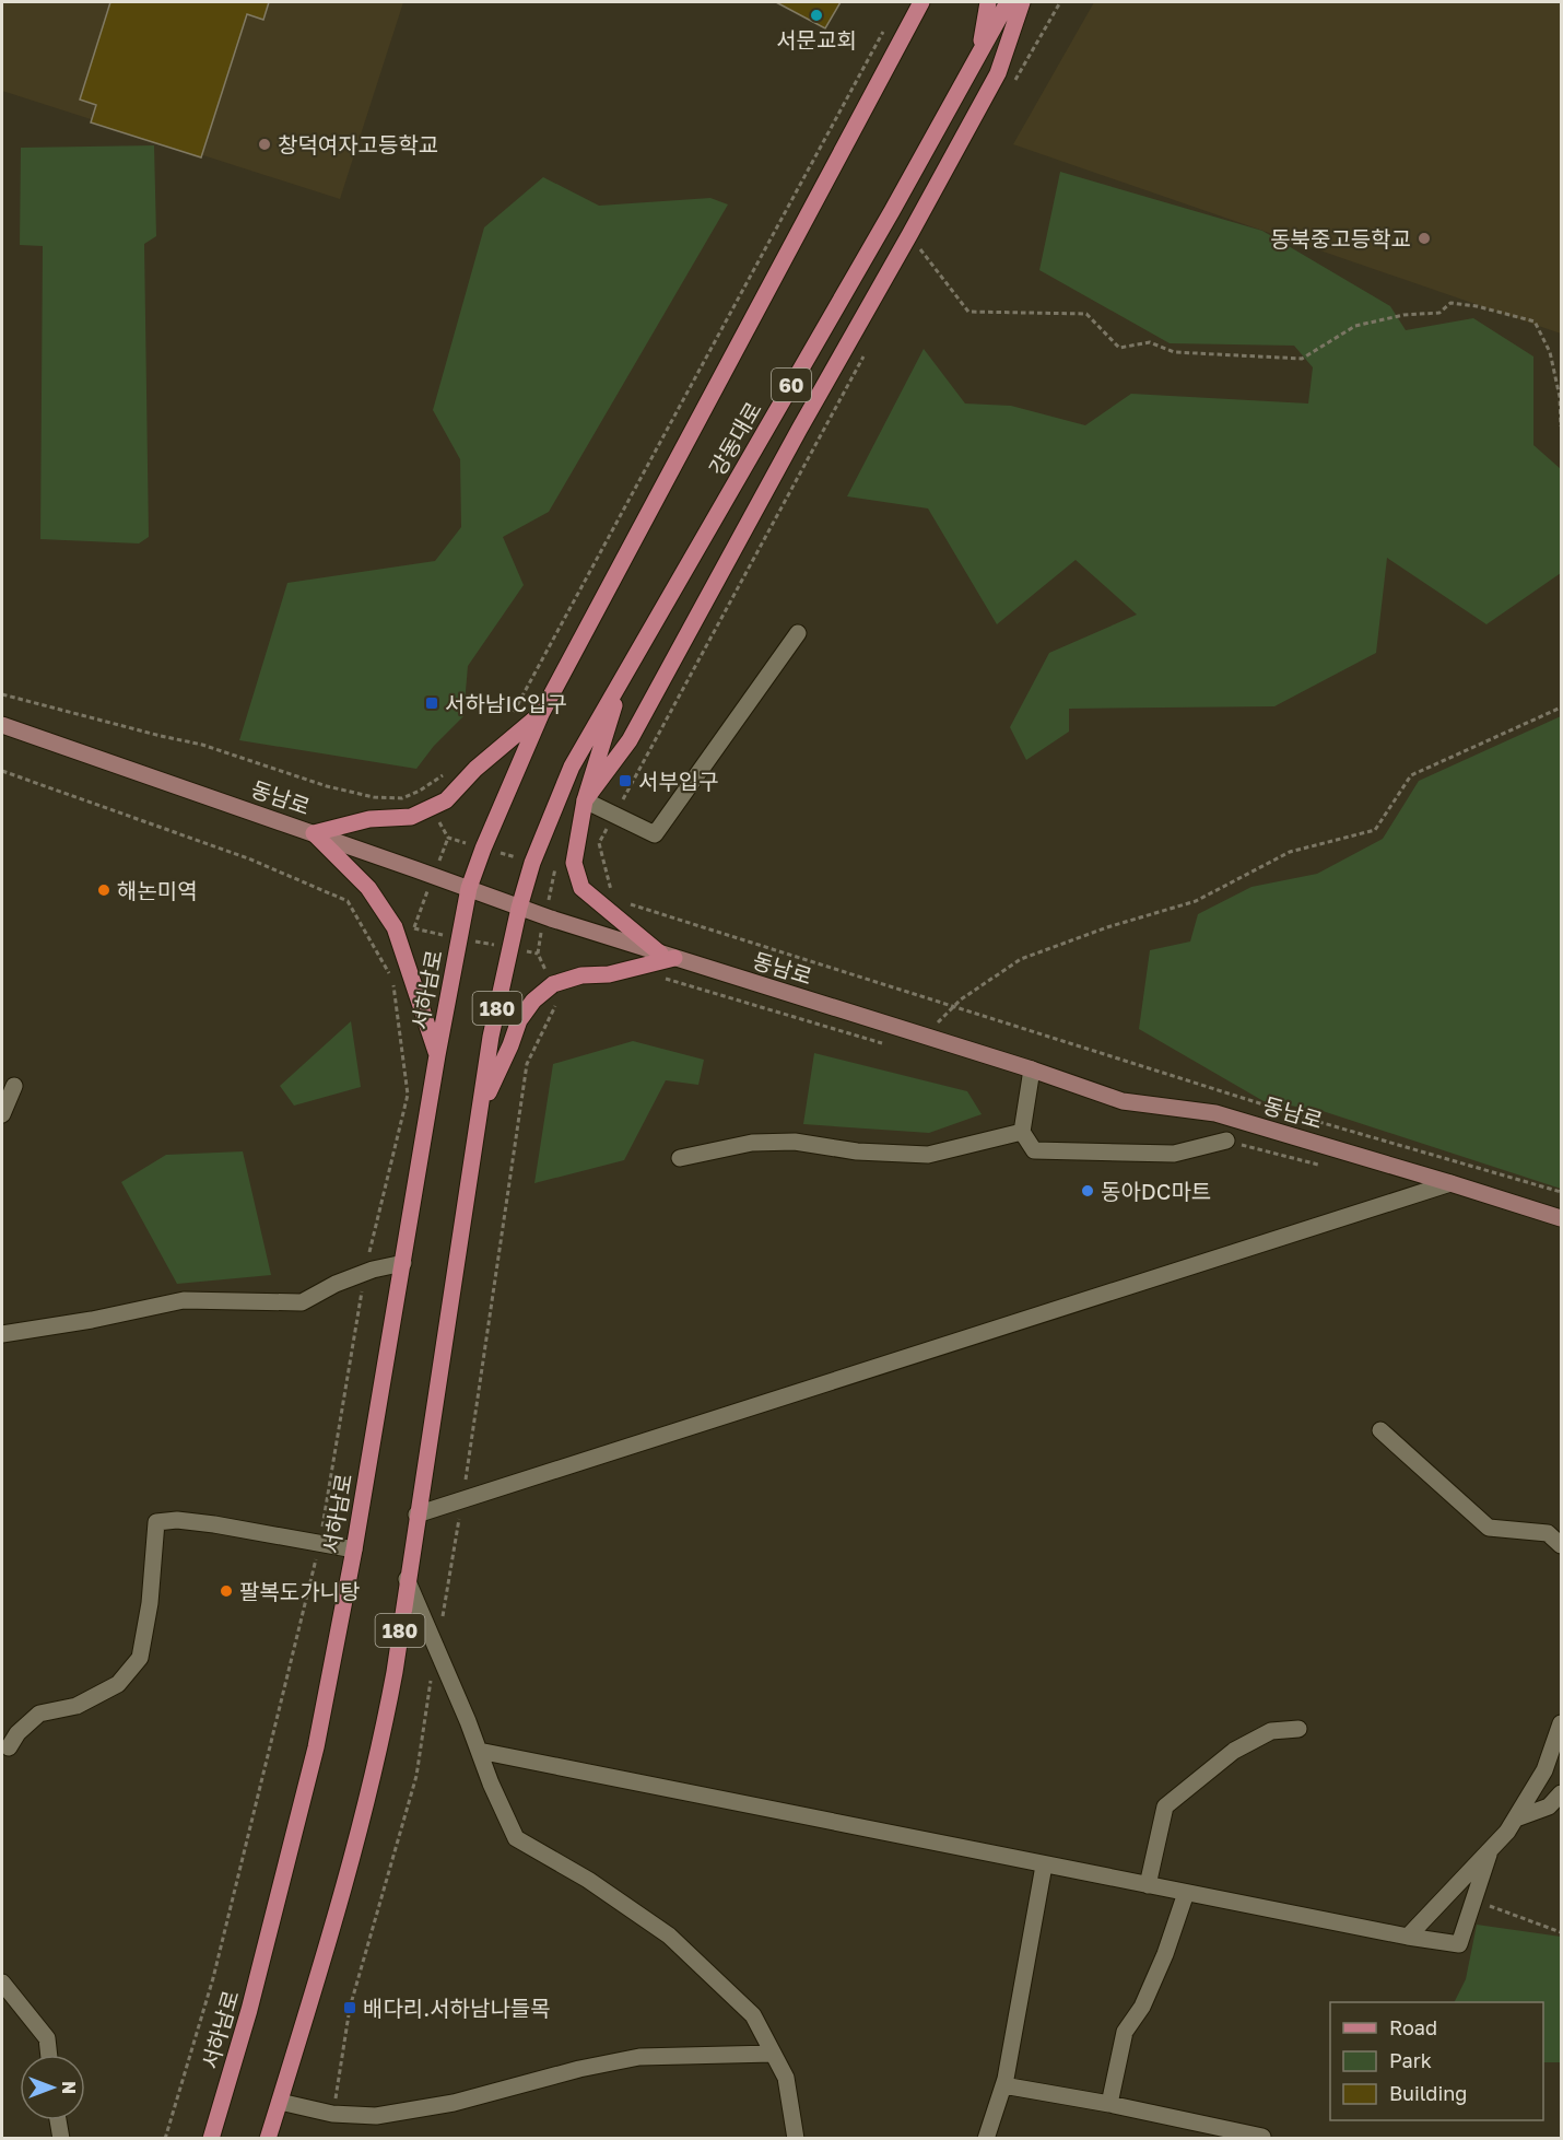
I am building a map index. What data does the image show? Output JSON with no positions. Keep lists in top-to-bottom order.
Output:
{
  "streets": {
    "main road": [
      "60",
      "강동대로",
      "동남로",
      "서하남로",
      "180"
    ]
  },
  "crossings": [
    ["강동대로", "동남로"],
    ["강동대로", "서하남로"],
    ["강동대로", "180"],
    ["동남로", "서하남로"],
    ["동남로", "180"]
  ],
  "places": {
    "other": [
      "서문교회",
      "창덕여자고등학교",
      "동북중고등학교",
      "해논미역",
      "동아DC마트",
      "팔복도가니탕"
    ],
    "transit": ["서하남IC입구", "서부입구", "배다리.서하남나들목"]
  },
  "legend": ["Road", "Park", "Building"],
  "north": "right"
}
